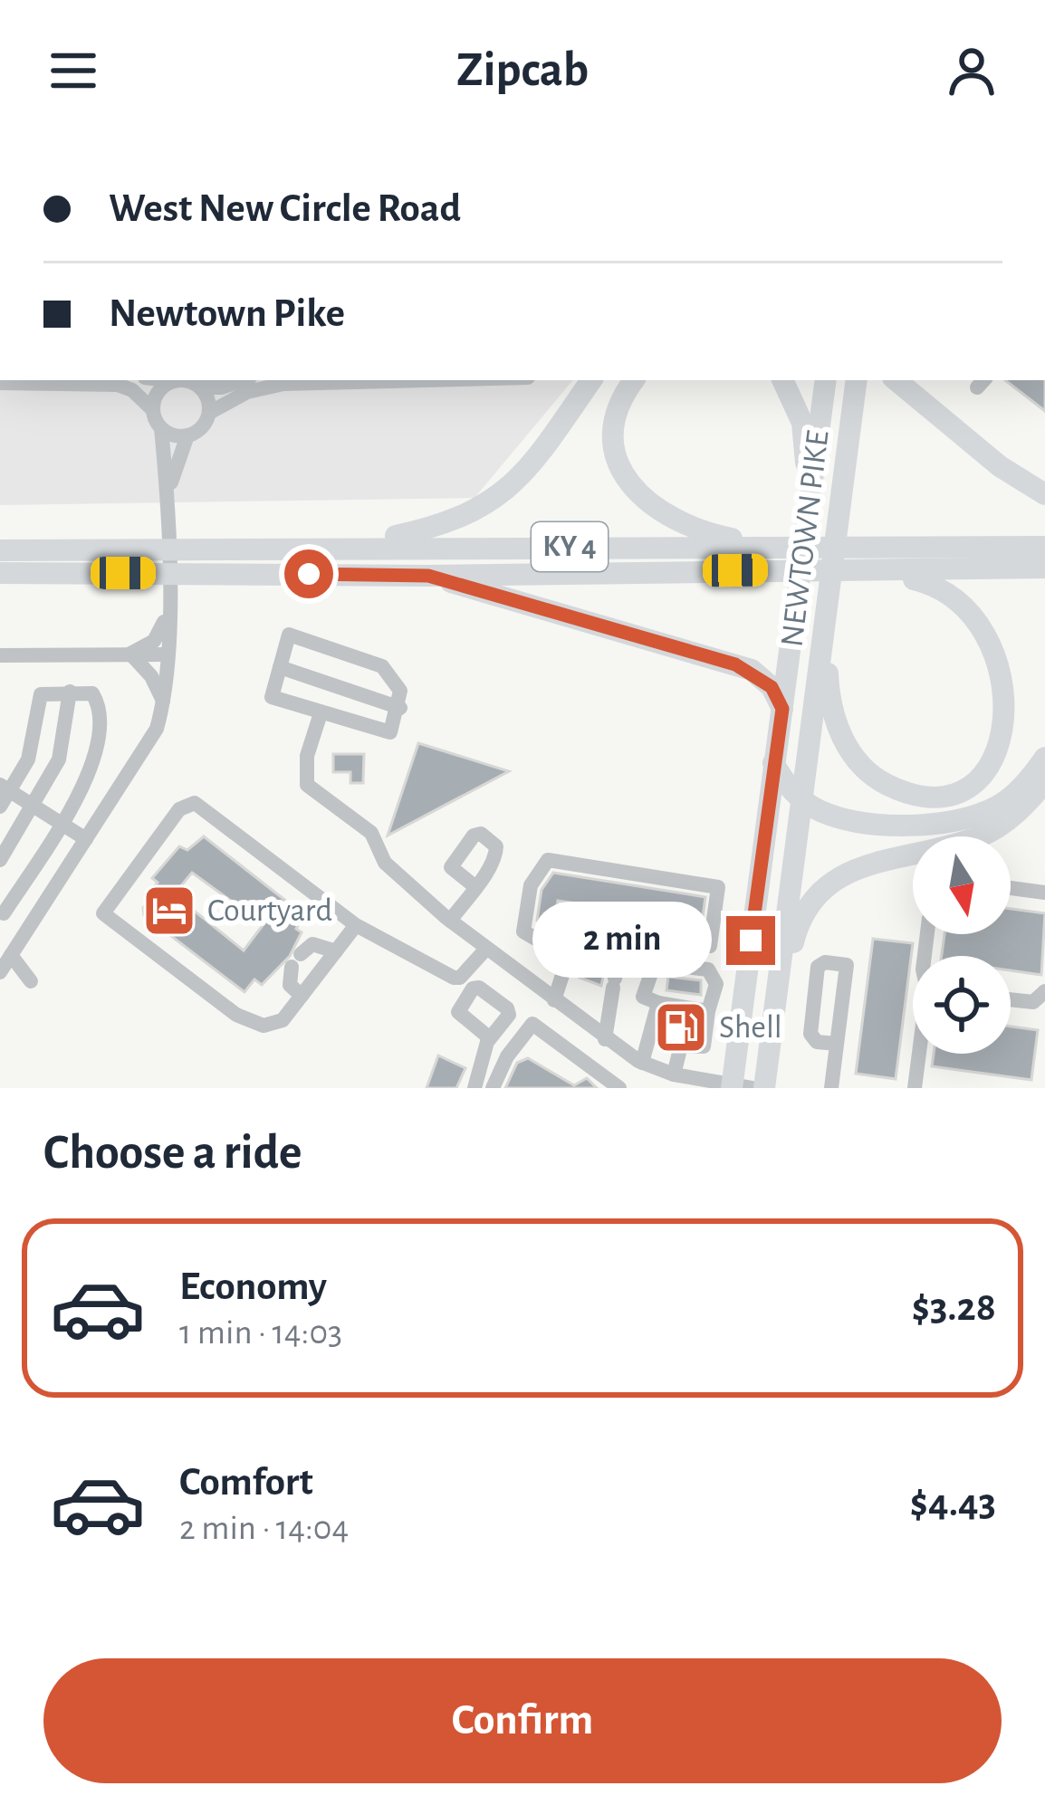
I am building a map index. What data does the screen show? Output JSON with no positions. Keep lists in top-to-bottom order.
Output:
{
  "streets": {
    "highway": ["NEWTOWN PIKE", "KY 4"]
  },
  "places": {
    "hotel": ["Courtyard"],
    "fuel station": ["Shell"]
  },
  "north": "bottom",
  "page": {
    "header": "Zipcab",
    "banner": ["West New Circle Road", "Newtown Pike"],
    "bubble": "2 min",
    "heading": "Choose a ride",
    "list": [
      {
        "name": "Economy",
        "note": "1 min · 14:03",
        "value": "$3.28"
      },
      {
        "name": "Comfort",
        "note": "2 min · 14:04",
        "value": "$4.43"
      }
    ],
    "buttons": "Confirm"
  }
}
